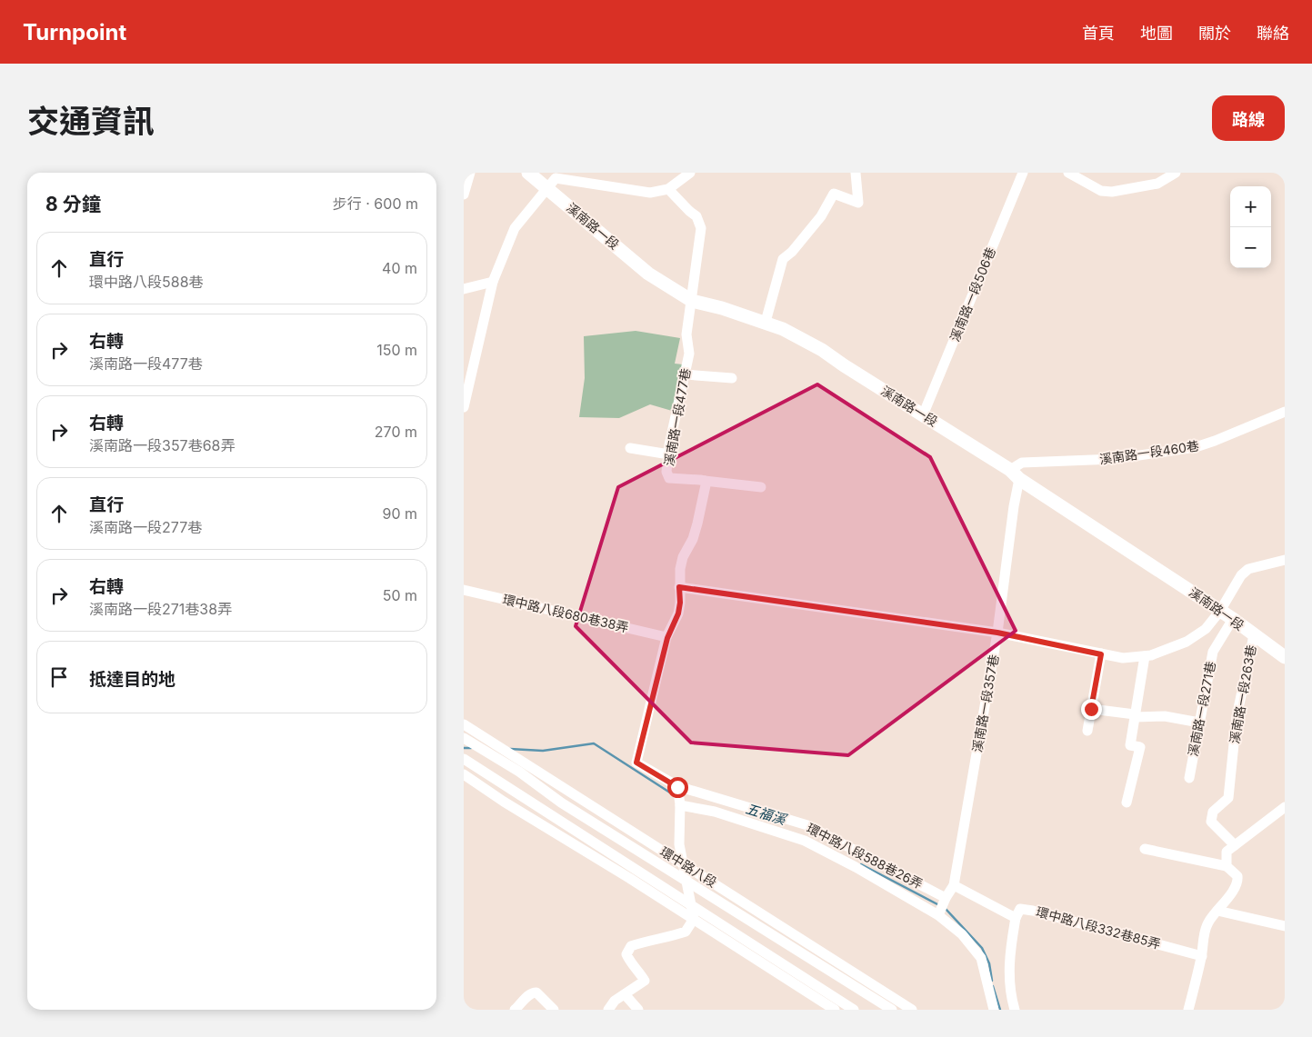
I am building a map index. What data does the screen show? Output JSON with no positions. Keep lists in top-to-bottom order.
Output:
{
  "streets": {
    "main road": ["溪南路一段"],
    "street": [
      "溪南路一段506巷",
      "溪南路一段477巷",
      "溪南路一段460巷",
      "環中路八段680巷38弄",
      "溪南路一段263巷",
      "溪南路一段357巷",
      "溪南路一段271巷",
      "環中路八段588巷26弄",
      "環中路八段",
      "環中路八段332巷85弄"
    ]
  },
  "crossings": [
    ["溪南路一段", "溪南路一段506巷"],
    ["溪南路一段", "溪南路一段477巷"],
    ["溪南路一段", "溪南路一段460巷"],
    ["溪南路一段", "溪南路一段263巷"],
    ["溪南路一段", "溪南路一段357巷"],
    ["溪南路一段", "溪南路一段271巷"],
    ["溪南路一段460巷", "溪南路一段357巷"],
    ["環中路八段680巷38弄", "環中路八段588巷26弄"],
    ["溪南路一段357巷", "環中路八段588巷26弄"],
    ["溪南路一段357巷", "環中路八段332巷85弄"]
  ],
  "water": ["五福溪"],
  "page": {
    "header": "Turnpoint",
    "nav": [
      "首頁",
      "地圖",
      "關於",
      "聯絡"
    ],
    "title": "交通資訊",
    "buttons": "路線",
    "heading": ["8 分鐘", "步行 · 600 m"],
    "map_buttons": ["+", "−"],
    "list": [
      ["直行", "環中路八段588巷", "40 m"],
      ["右轉", "溪南路一段477巷", "150 m"],
      ["右轉", "溪南路一段357巷68弄", "270 m"],
      ["直行", "溪南路一段277巷", "90 m"],
      ["右轉", "溪南路一段271巷38弄", "50 m"],
      "抵達目的地"
    ]
  }
}
